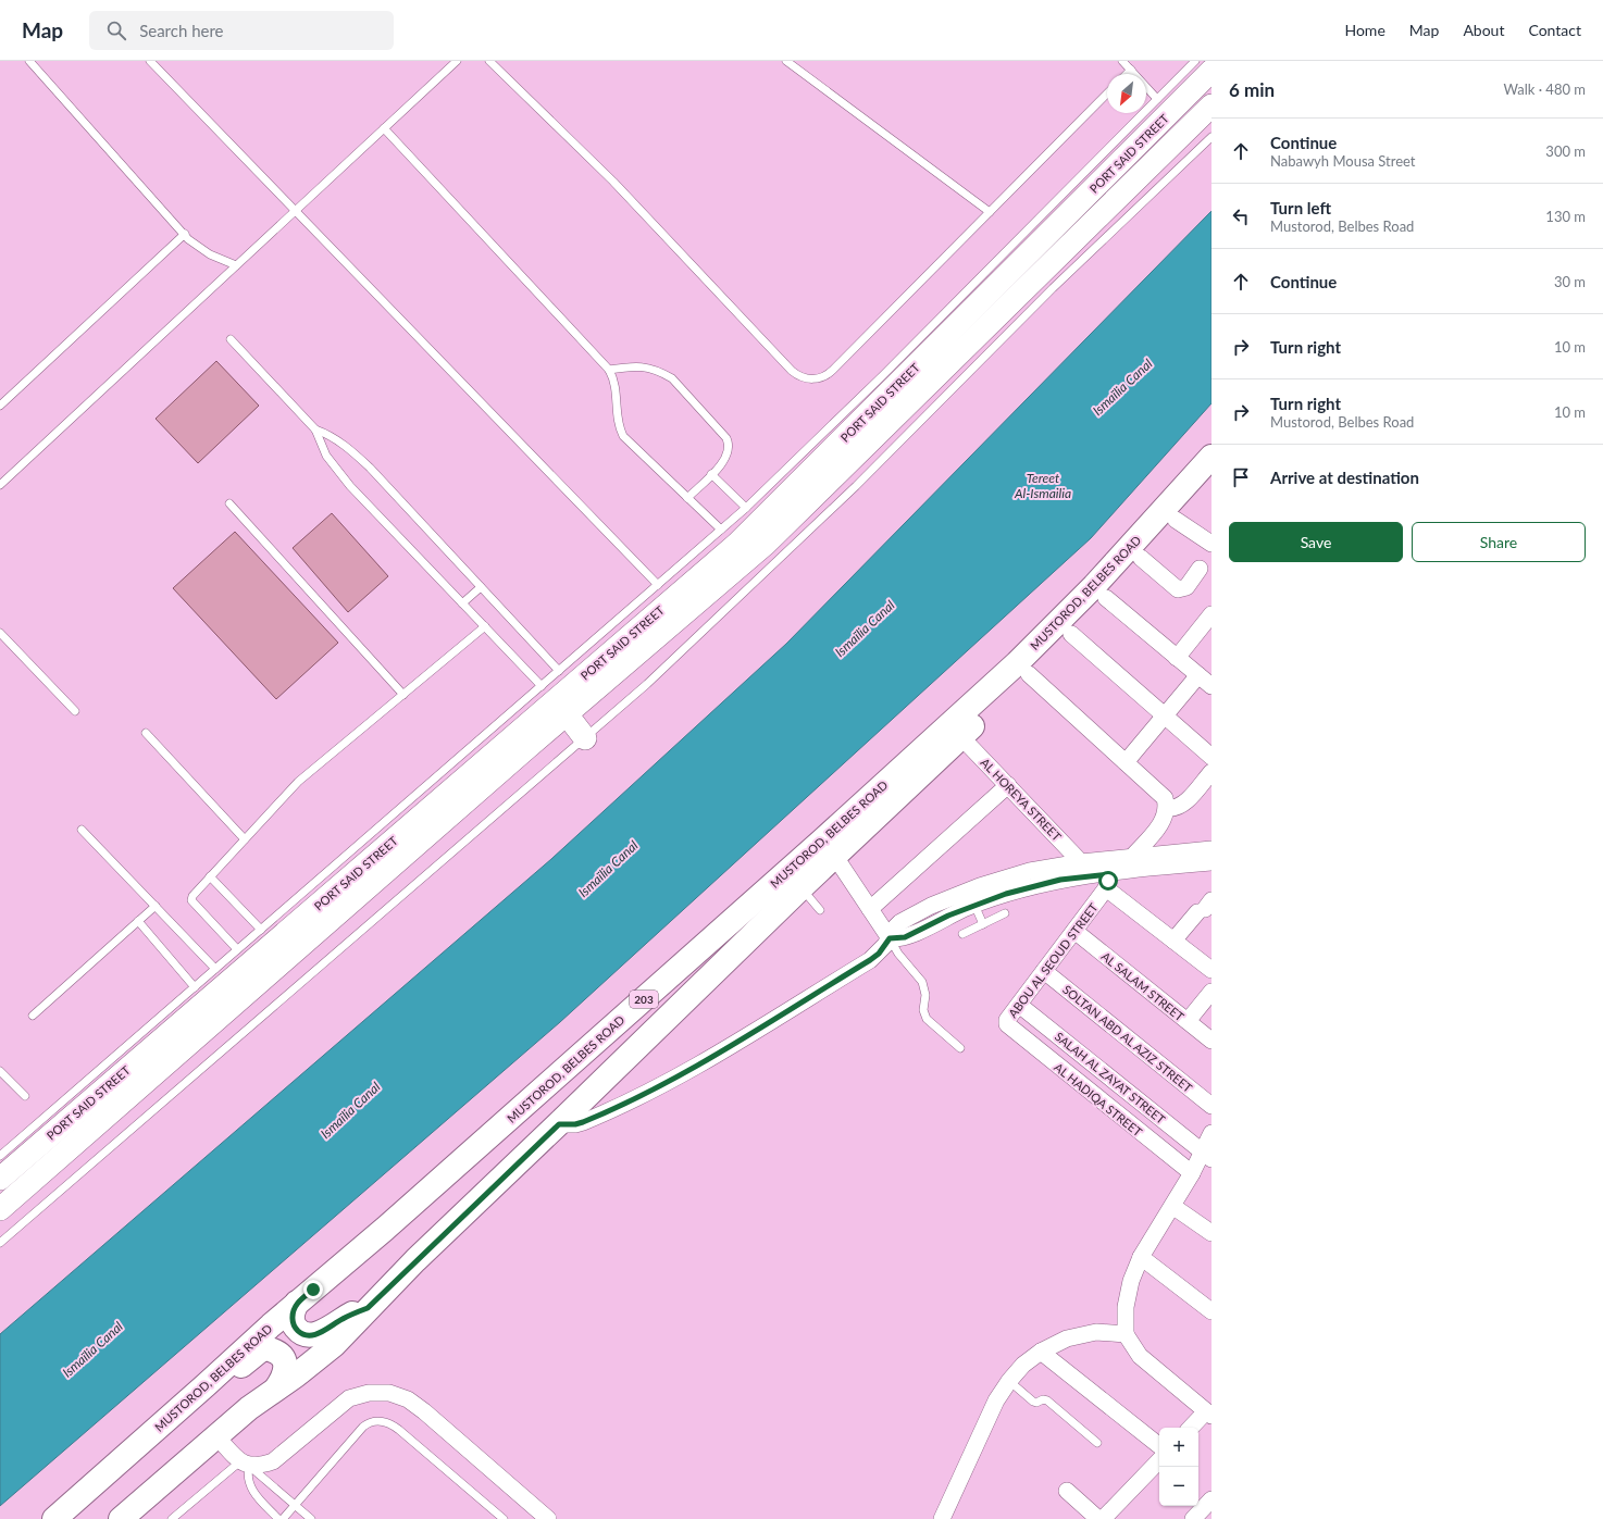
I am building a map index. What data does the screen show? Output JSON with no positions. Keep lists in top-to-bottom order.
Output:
{
  "streets": {
    "main road": ["PORT SAID STREET", "MUSTOROD, BELBES ROAD", "203"],
    "street": [
      "AL HOREYA STREET",
      "ABOU AL SEOUD STREET",
      "AL SALAM STREET",
      "SOLTAN ABD AL AZIZ STREET",
      "SALAH AL ZAYAT STREET",
      "AL HADIQA STREET"
    ]
  },
  "crossings": [
    ["MUSTOROD, BELBES ROAD", "AL HOREYA STREET"],
    ["ABOU AL SEOUD STREET", "AL SALAM STREET"],
    ["ABOU AL SEOUD STREET", "SOLTAN ABD AL AZIZ STREET"],
    ["ABOU AL SEOUD STREET", "SALAH AL ZAYAT STREET"],
    ["ABOU AL SEOUD STREET", "AL HADIQA STREET"]
  ],
  "water": ["Ismaïlia Canal", "Tereet Al-Ismailia"],
  "north": "bottom left",
  "page": {
    "header": "Map",
    "search": "Search here",
    "nav": [
      "Home",
      "Map",
      "About",
      "Contact"
    ],
    "heading": ["6 min", "Walk · 480 m"],
    "list": [
      ["Continue", "Nabawyh Mousa Street", "300 m"],
      ["Turn left", "Mustorod, Belbes Road", "130 m"],
      ["Continue", "30 m"],
      ["Turn right", "10 m"],
      ["Turn right", "Mustorod, Belbes Road", "10 m"],
      "Arrive at destination"
    ],
    "buttons": ["Save", "Share"],
    "map_buttons": ["+", "−"]
  }
}
